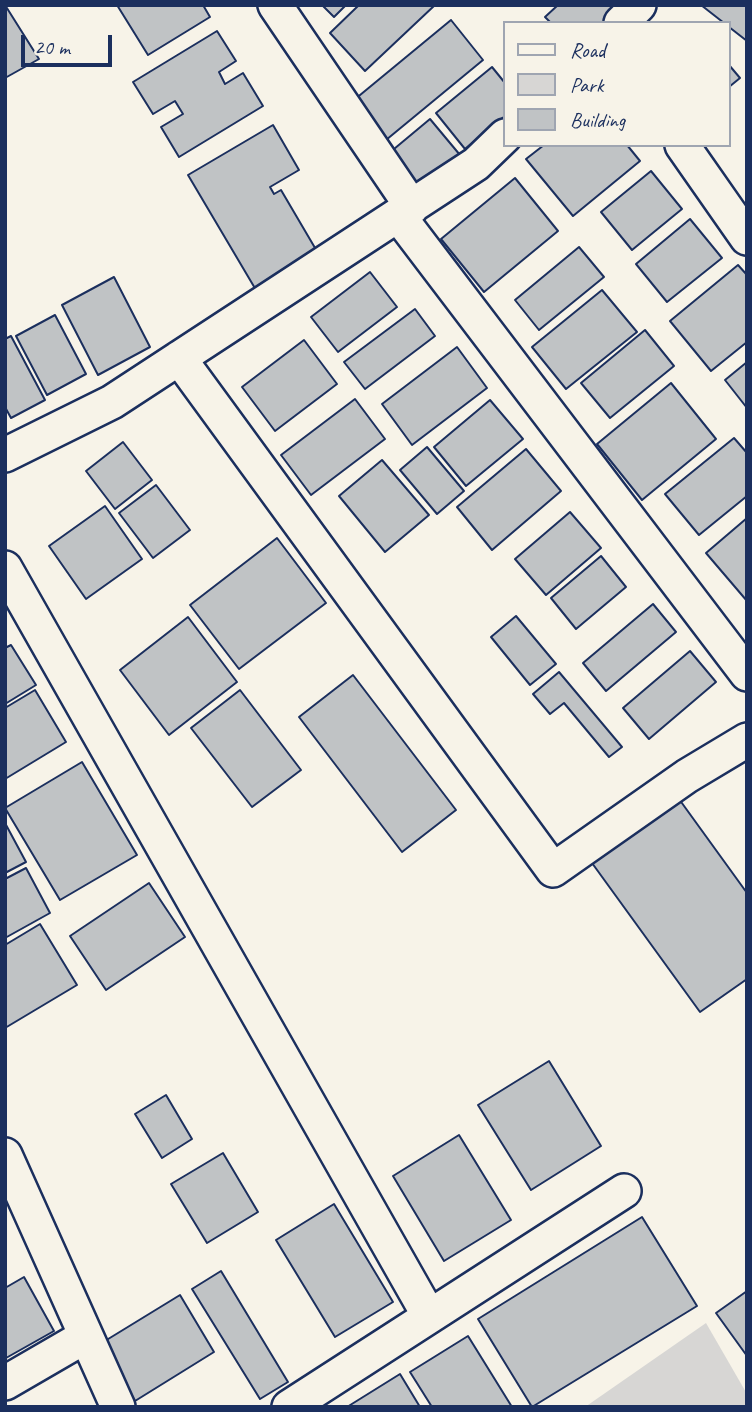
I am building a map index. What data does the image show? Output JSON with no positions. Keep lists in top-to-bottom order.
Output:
{
  "legend": ["Road", "Park", "Building"],
  "scale_bar": "20 m"
}
